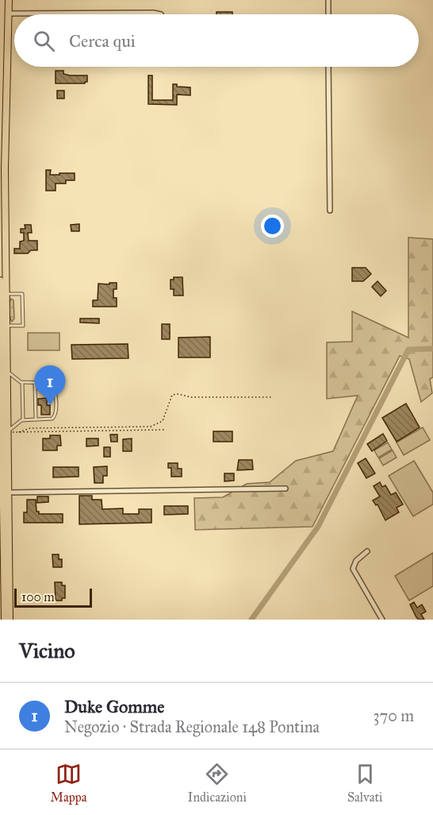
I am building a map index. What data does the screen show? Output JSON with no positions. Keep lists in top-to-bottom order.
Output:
{
  "scale_bar": "100 m",
  "page": {
    "search": "Cerca qui",
    "pins": "1",
    "scale": "100 m",
    "heading": "Vicino",
    "list": [
      {
        "mark": "1",
        "name": "Duke Gomme",
        "note": "Negozio · Strada Regionale 148 Pontina",
        "value": "370 m"
      }
    ],
    "nav": ["Mappa", "Indicazioni", "Salvati"]
  }
}
